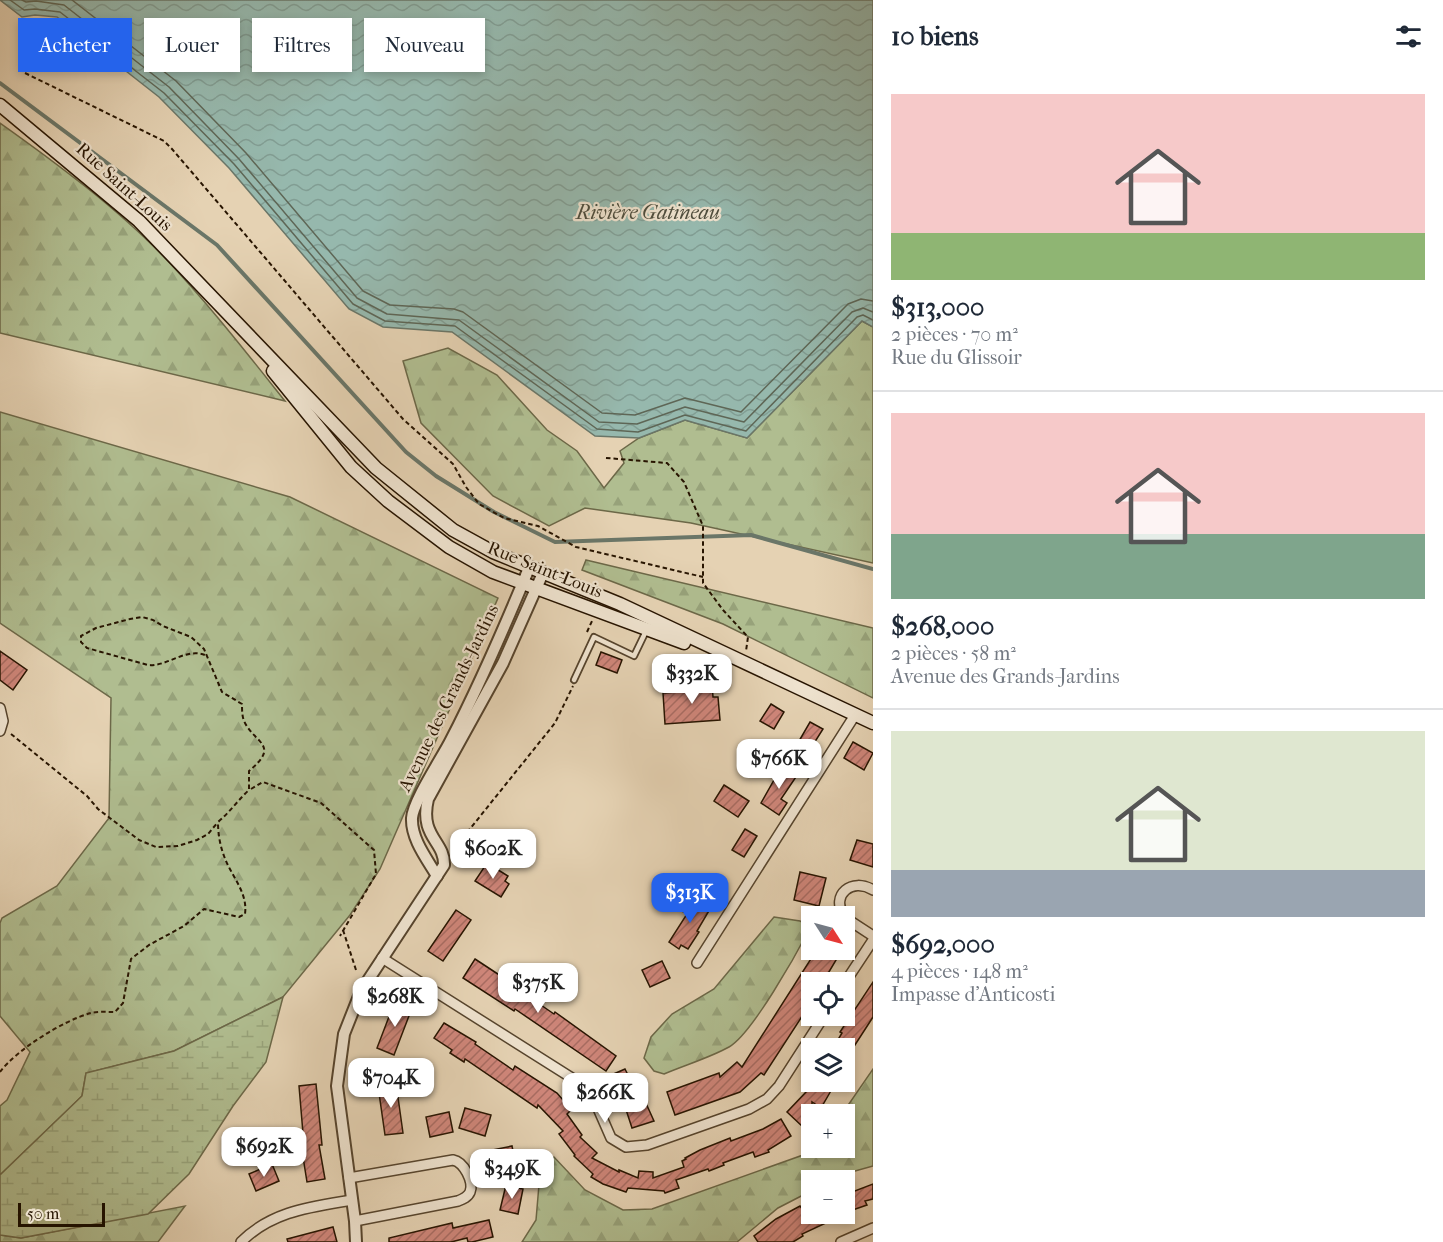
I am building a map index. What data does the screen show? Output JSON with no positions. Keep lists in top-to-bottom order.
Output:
{
  "streets": {
    "main road": ["Rue Saint-Louis"],
    "street": ["Avenue des Grands-Jardins"]
  },
  "crossings": [
    ["Rue Saint-Louis", "Avenue des Grands-Jardins"]
  ],
  "water": ["Rivière Gatineau"],
  "scale_bar": "50 m",
  "north": "bottom right",
  "page": {
    "heading": "10 biens",
    "chip": [
      "Acheter",
      "Louer",
      "Filtres",
      "Nouveau"
    ],
    "list": [
      {
        "name": "$313,000",
        "note": "2 pièces · 70 m² · Rue du Glissoir"
      },
      {
        "name": "$268,000",
        "note": "2 pièces · 58 m² · Avenue des Grands-Jardins"
      },
      {
        "name": "$692,000",
        "note": "4 pièces · 148 m² · Impasse d'Anticosti"
      }
    ],
    "price": [
      "$332K",
      "$766K",
      "$602K",
      "$313K",
      "$375K",
      "$268K",
      "$704K",
      "$266K",
      "$692K",
      "$349K"
    ],
    "map_buttons": ["+", "−"],
    "scale": "50 m"
  }
}
